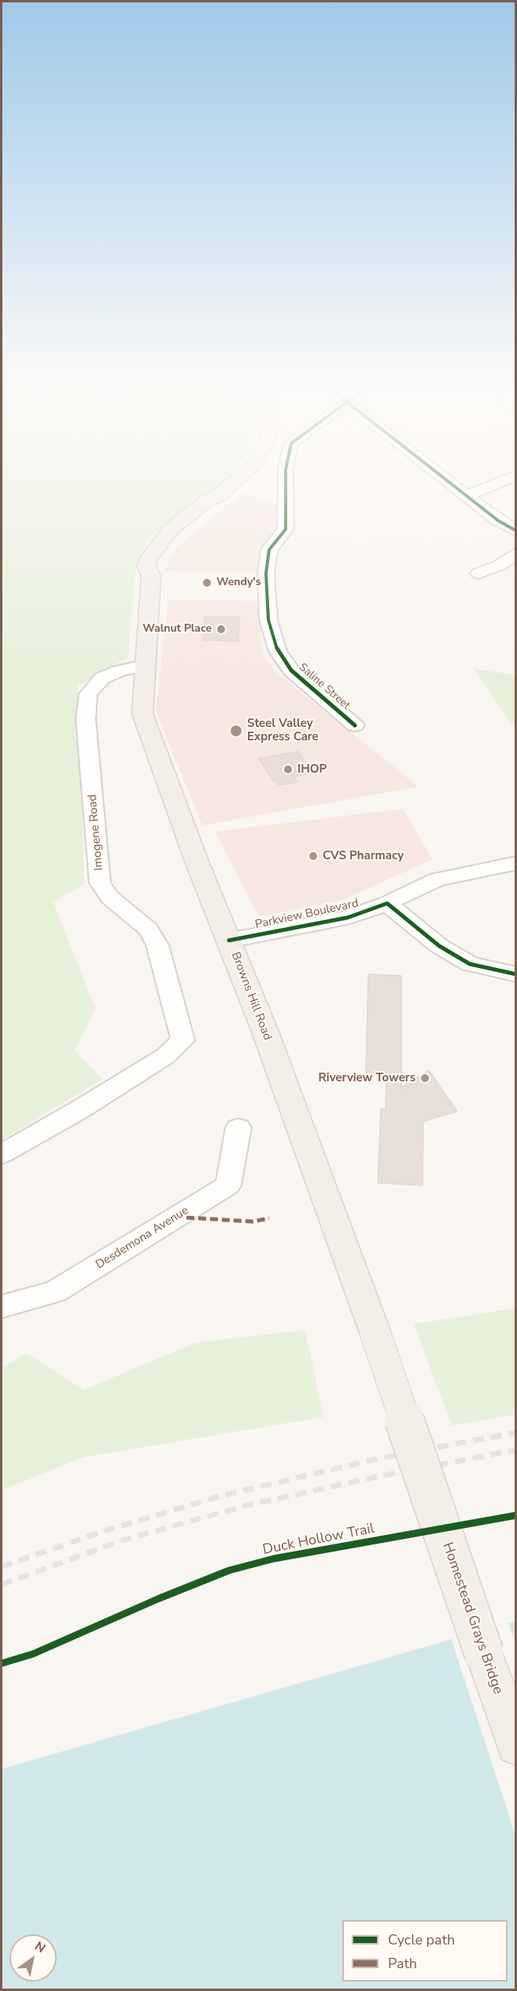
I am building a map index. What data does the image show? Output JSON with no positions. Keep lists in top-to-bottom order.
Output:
{
  "streets": {
    "main road": ["Browns Hill Road", "Homestead Grays Bridge"],
    "street": [
      "Saline Street",
      "Imogene Road",
      "Parkview Boulevard",
      "Desdemona Avenue"
    ],
    "cycle path": ["Duck Hollow Trail"]
  },
  "crossings": [
    ["Imogene Road", "Browns Hill Road"],
    ["Parkview Boulevard", "Browns Hill Road"],
    ["Browns Hill Road", "Homestead Grays Bridge"]
  ],
  "places": [
    "Wendy's",
    "Walnut Place",
    "Steel Valley Express Care",
    "IHOP",
    "CVS Pharmacy",
    "Riverview Towers"
  ],
  "legend": ["Cycle path", "Path"],
  "north": "top right"
}
